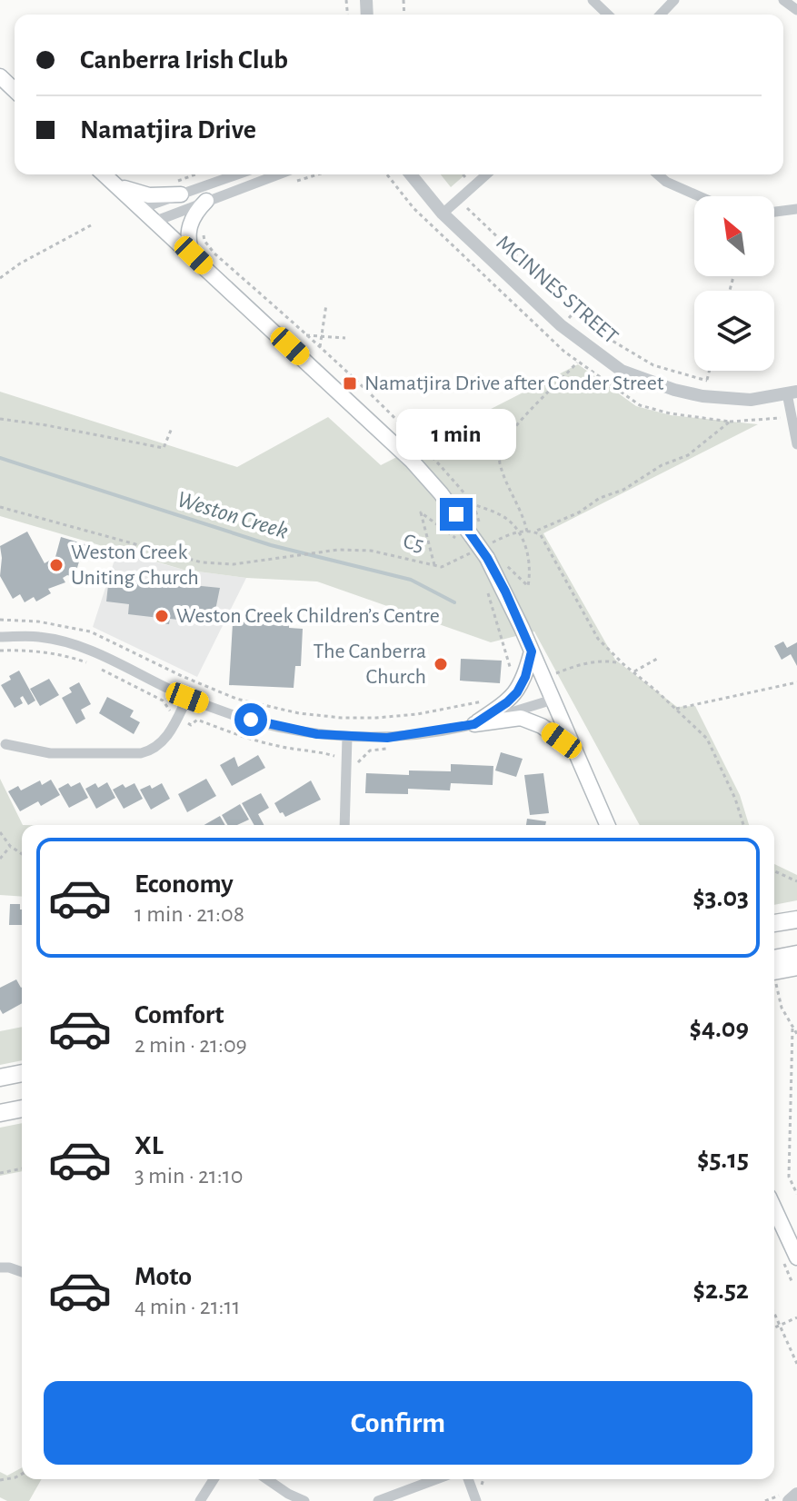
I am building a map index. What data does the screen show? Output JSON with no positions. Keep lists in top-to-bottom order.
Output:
{
  "streets": {
    "street": ["MCINNES STREET"],
    "path": ["C5"]
  },
  "water": ["Weston Creek"],
  "places": {
    "transit": ["Namatjira Drive after Conder Street"],
    "other": ["Weston Creek Uniting Church", "Weston Creek Children’s Centre", "The Canberra Church"]
  },
  "north": "top left",
  "page": {
    "banner": ["Canberra Irish Club", "Namatjira Drive"],
    "bubble": "1 min",
    "list": [
      {
        "name": "Economy",
        "note": "1 min · 21:08",
        "value": "$3.03"
      },
      {
        "name": "Comfort",
        "note": "2 min · 21:09",
        "value": "$4.09"
      },
      {
        "name": "XL",
        "note": "3 min · 21:10",
        "value": "$5.15"
      },
      {
        "name": "Moto",
        "note": "4 min · 21:11",
        "value": "$2.52"
      }
    ],
    "buttons": "Confirm"
  }
}
